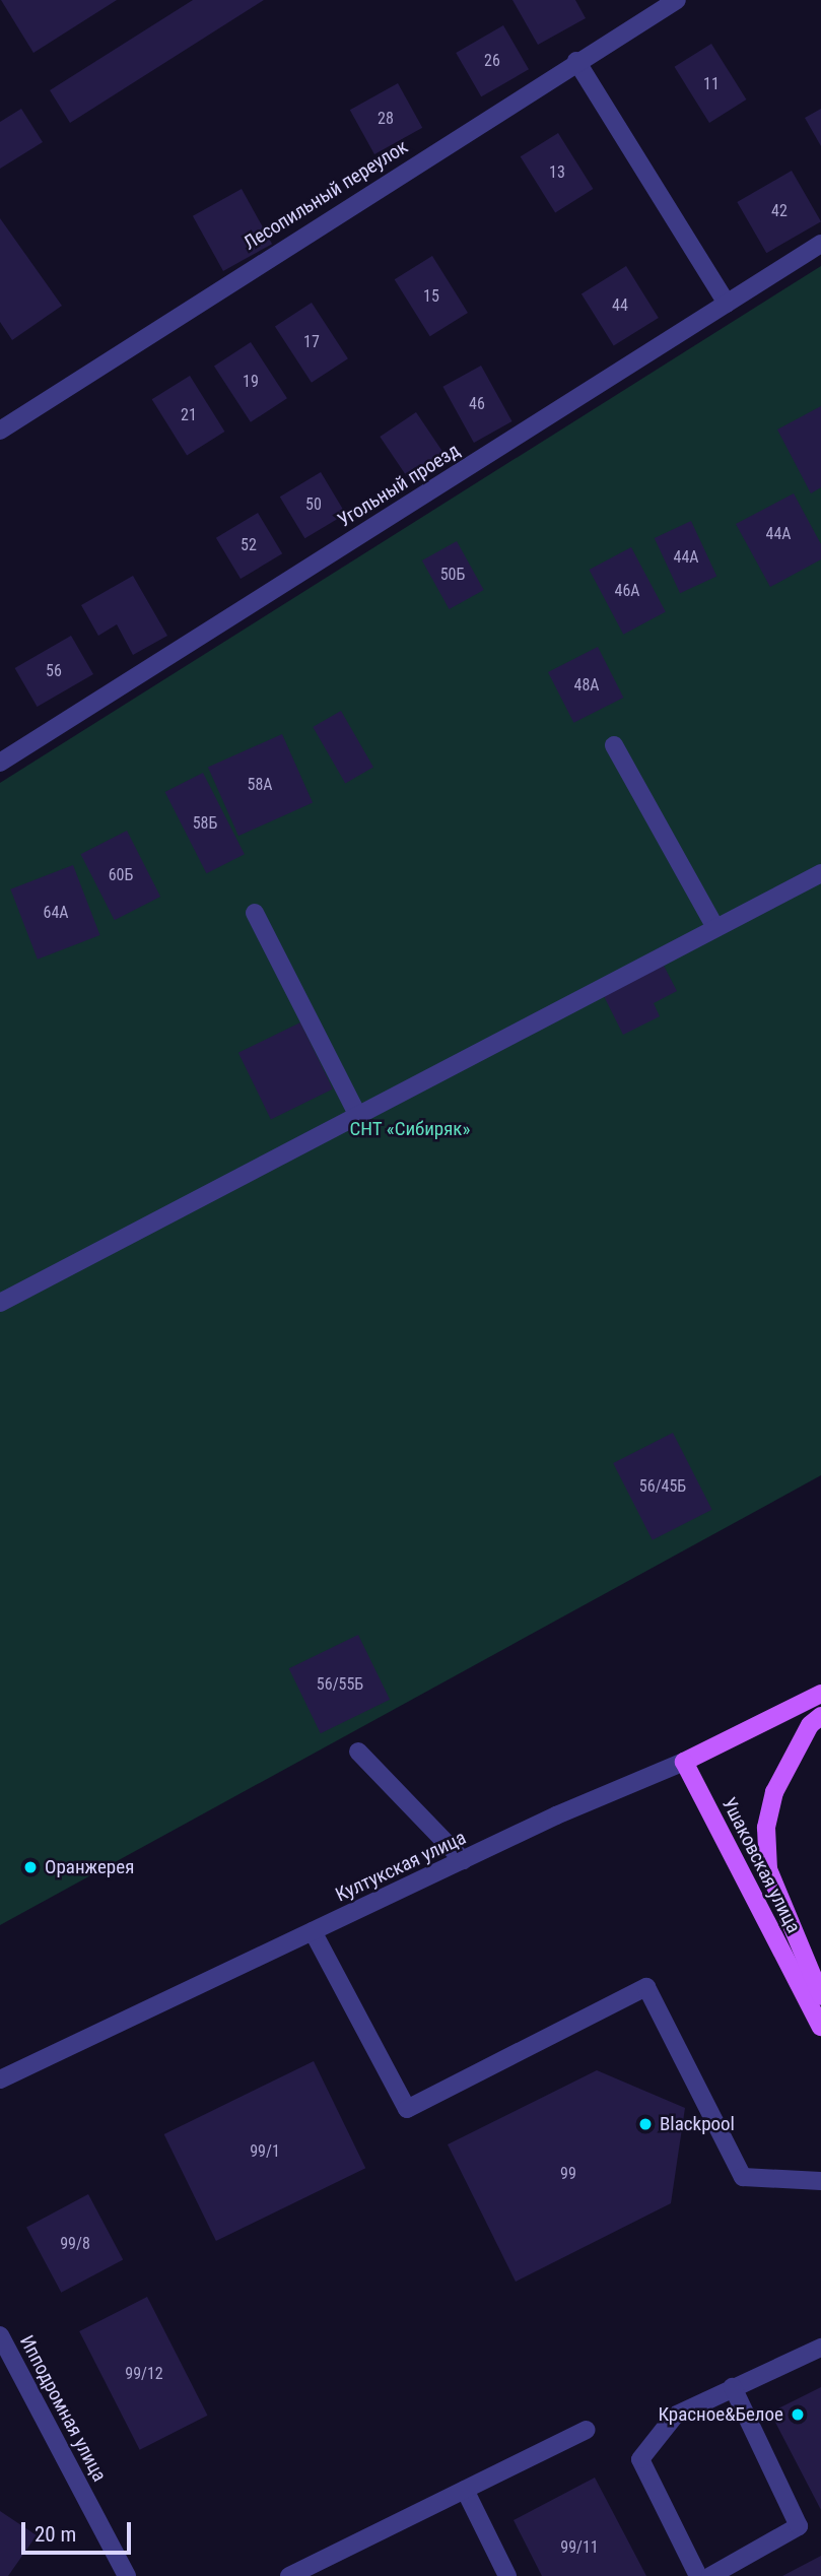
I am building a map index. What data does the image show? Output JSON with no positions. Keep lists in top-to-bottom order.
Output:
{
  "streets": {
    "main road": ["Ушаковская улица", "Култукская улица"],
    "street": ["Лесопильный переулок", "Угольный проезд", "Ипподромная улица"]
  },
  "crossings": [
    ["Ушаковская улица", "Култукская улица"]
  ],
  "parks": ["СНТ «Сибиряк»"],
  "places": ["Оранжерея", "Blackpool", "Красное&Белое"],
  "house_numbers": [
    "26",
    "11",
    "28",
    "13",
    "42",
    "15",
    "44",
    "17",
    "19",
    "46",
    "21",
    "50",
    "44А",
    "52",
    "44А",
    "50Б",
    "46А",
    "56",
    "48А",
    "58А",
    "58Б",
    "60Б",
    "64А",
    "56/45Б",
    "56/55Б",
    "99/1",
    "99",
    "99/8",
    "99/12",
    "99/11"
  ],
  "scale_bar": "20 m"
}
